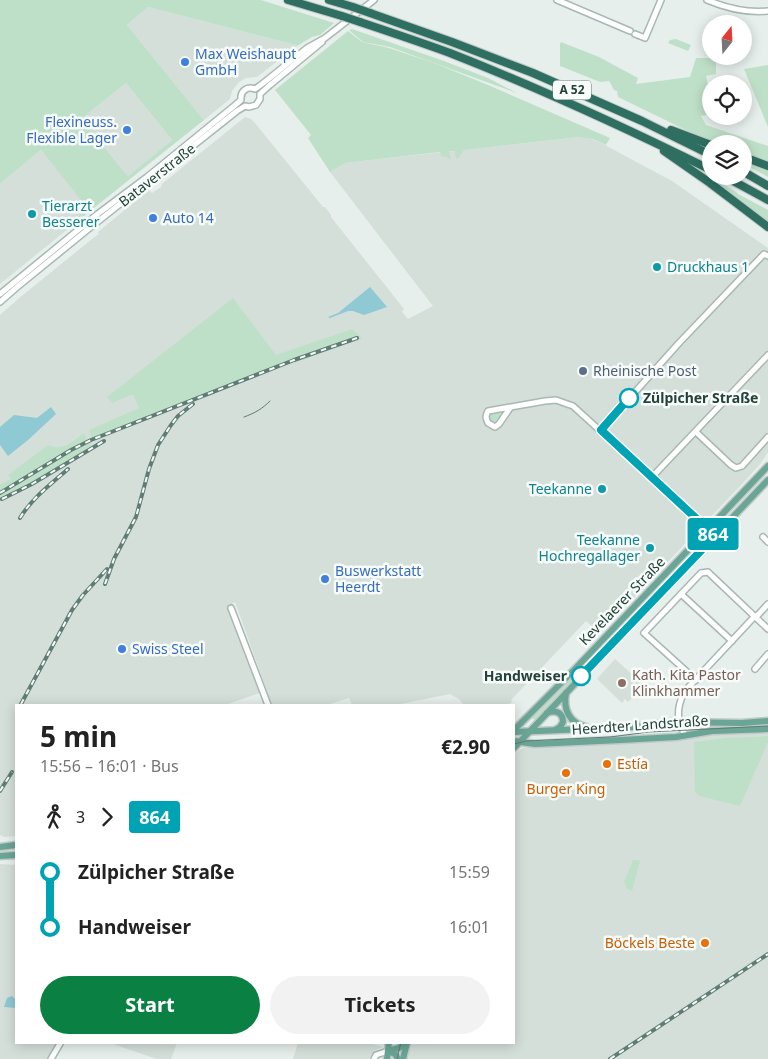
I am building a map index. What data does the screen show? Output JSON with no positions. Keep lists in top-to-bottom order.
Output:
{
  "streets": {
    "highway": ["A 52"],
    "main road": ["Kevelaerer Straße", "Heerdter Landstraße"],
    "street": ["Bataverstraße"]
  },
  "crossings": [
    ["A 52", "Bataverstraße"],
    ["Kevelaerer Straße", "Heerdter Landstraße"]
  ],
  "places": [
    "Max Weishaupt GmbH",
    "Flexineuss. Flexible Lager",
    "Tierarzt Besserer",
    "Auto 14",
    "Druckhaus 1",
    "Rheinische Post",
    "Zülpicher Straße",
    "Teekanne",
    "Teekanne Hochregallager",
    "Buswerkstatt Heerdt",
    "Swiss Steel",
    "Handweiser",
    "Kath. Kita Pastor Klinkhammer",
    "Estía",
    "Burger King",
    "Böckels Beste"
  ],
  "lines": ["bus line 864"],
  "north": "top",
  "page": {
    "on_map": "864",
    "heading": ["5 min", "15:56 – 16:01 · Bus", "€2.90"],
    "legs": ["3", "864"],
    "list": [
      {
        "name": "Zülpicher Straße",
        "value": "15:59"
      },
      {
        "name": "Handweiser",
        "value": "16:01"
      }
    ],
    "buttons": ["Start", "Tickets"]
  }
}
